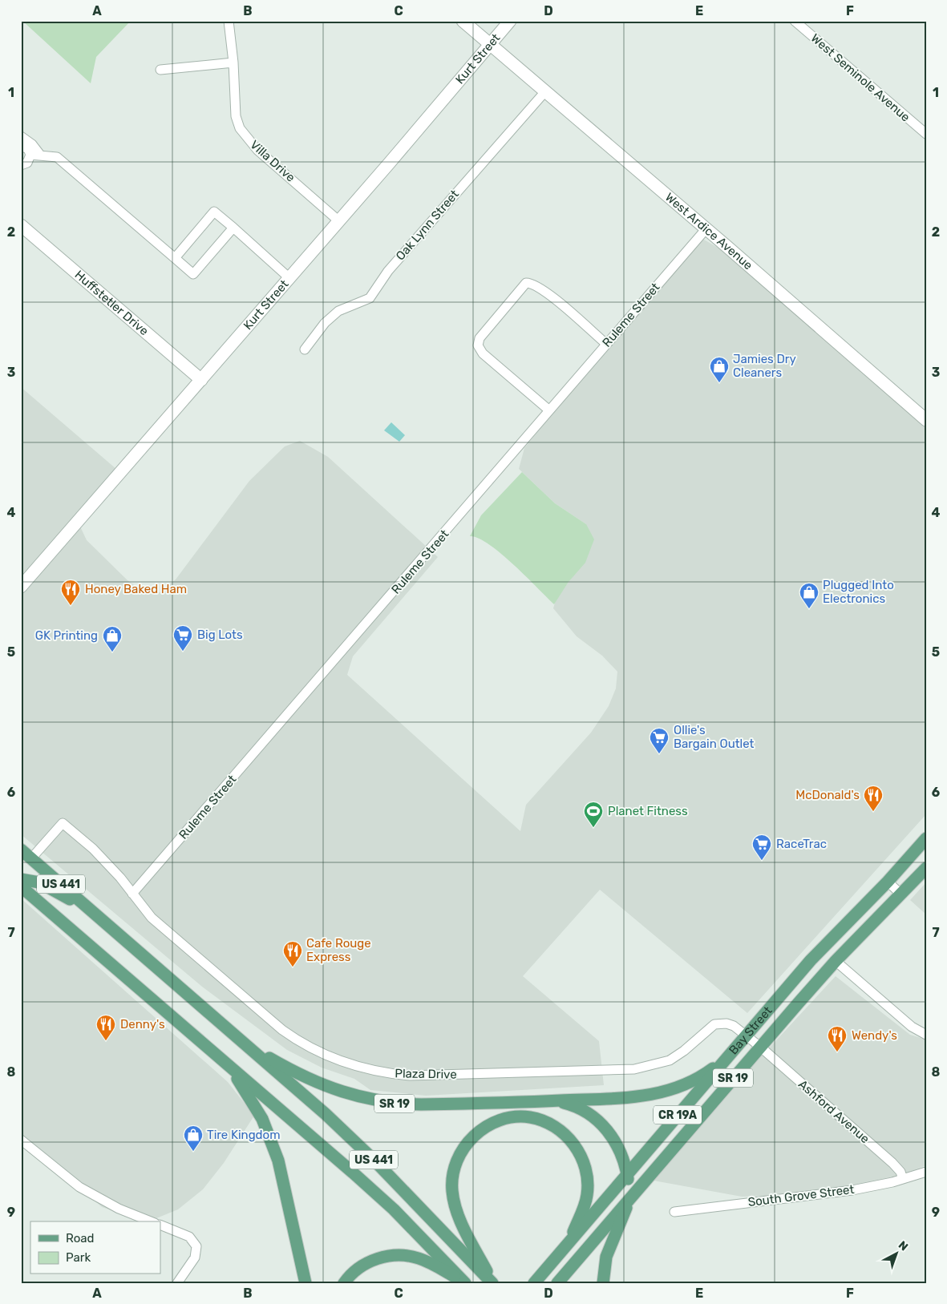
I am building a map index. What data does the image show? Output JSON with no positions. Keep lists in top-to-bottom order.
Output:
{
  "streets": {
    "main road": [
      "US 441",
      "Bay Street",
      "SR 19",
      "CR 19A"
    ],
    "street": [
      "Kurt Street",
      "West Seminole Avenue",
      "Villa Drive",
      "Oak Lynn Street",
      "West Ardice Avenue",
      "Huffstetler Drive",
      "Ruleme Street",
      "Plaza Drive",
      "Ashford Avenue",
      "South Grove Street"
    ]
  },
  "crossings": [
    ["Kurt Street", "Villa Drive"],
    ["Kurt Street", "West Ardice Avenue"],
    ["Kurt Street", "Huffstetler Drive"],
    ["Oak Lynn Street", "West Ardice Avenue"],
    ["West Ardice Avenue", "Ruleme Street"],
    ["Ruleme Street", "Plaza Drive"],
    ["US 441", "Plaza Drive"],
    ["US 441", "SR 19"],
    ["Bay Street", "Plaza Drive"],
    ["Bay Street", "SR 19"],
    ["Bay Street", "Ashford Avenue"],
    ["Plaza Drive", "Ashford Avenue"],
    ["Ashford Avenue", "South Grove Street"]
  ],
  "places": {
    "shop": [
      "Jamies Dry Cleaners",
      "Plugged Into Electronics",
      "GK Printing",
      "Tire Kingdom"
    ],
    "restaurant": [
      "Honey Baked Ham",
      "McDonald's",
      "Cafe Rouge Express",
      "Denny's",
      "Wendy's"
    ],
    "supermarket": ["Big Lots", "Ollie's Bargain Outlet", "RaceTrac"],
    "sports": ["Planet Fitness"]
  },
  "legend": ["Road", "Park"],
  "north": "top right",
  "grid": {
    "columns": [
      "A",
      "B",
      "C",
      "D",
      "E",
      "F"
    ],
    "rows": [
      "1",
      "2",
      "3",
      "4",
      "5",
      "6",
      "7",
      "8",
      "9"
    ]
  }
}
